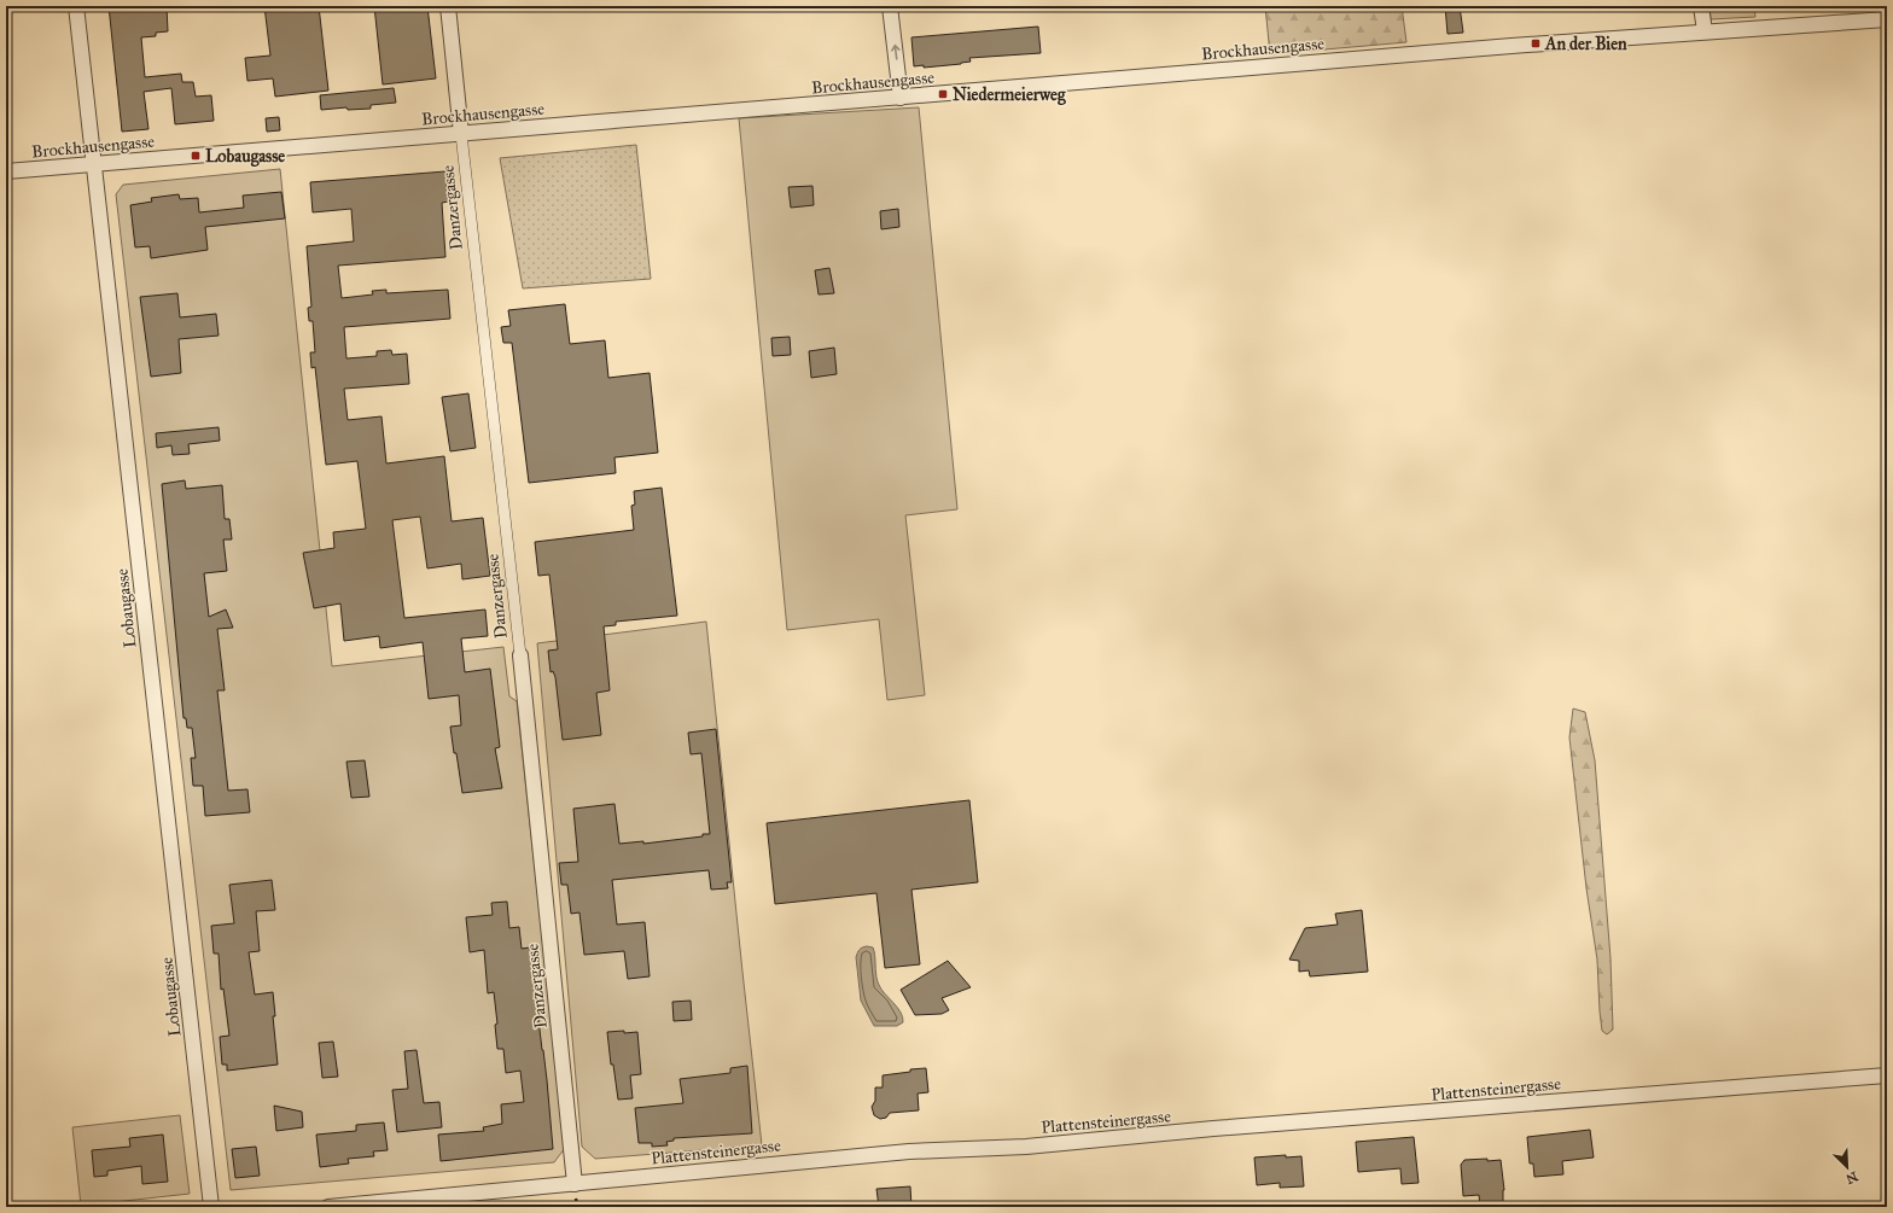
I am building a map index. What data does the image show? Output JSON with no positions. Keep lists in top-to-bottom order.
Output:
{
  "streets": {
    "street": [
      "Brockhausengasse",
      "Danzergasse",
      "Lobaugasse",
      "Plattensteinergasse"
    ]
  },
  "crossings": [
    ["Brockhausengasse", "Danzergasse"],
    ["Brockhausengasse", "Lobaugasse"],
    ["Danzergasse", "Plattensteinergasse"]
  ],
  "places": {
    "transit": ["An der Bien", "Niedermeierweg", "Lobaugasse"]
  },
  "north": "bottom right"
}
